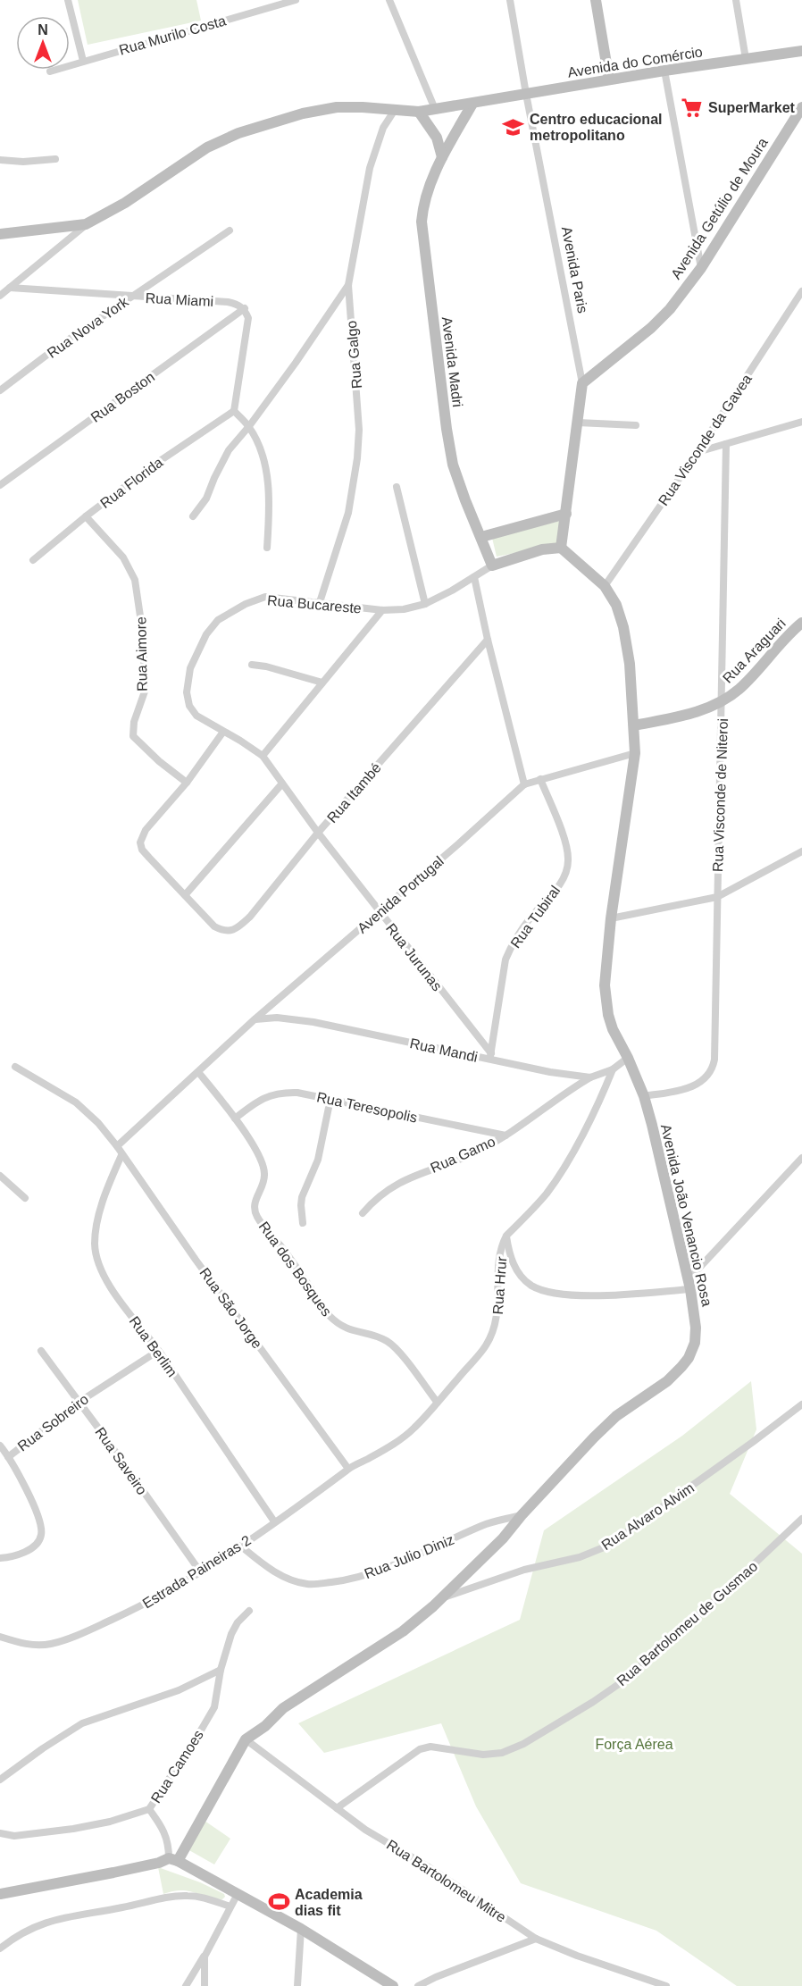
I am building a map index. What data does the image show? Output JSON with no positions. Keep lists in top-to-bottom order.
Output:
{
  "streets": {
    "main road": [
      "Avenida do Comércio",
      "Avenida Getúlio de Moura",
      "Avenida Paris",
      "Avenida Madri",
      "Rua Araguari",
      "Avenida João Venancio Rosa"
    ],
    "street": [
      "Rua Murilo Costa",
      "Rua Miami",
      "Rua Nova York",
      "Rua Galgo",
      "Rua Boston",
      "Rua Visconde da Gavea",
      "Rua Florida",
      "Rua Bucareste",
      "Rua Aimore",
      "Rua Itambé",
      "Rua Visconde de Niteroi",
      "Avenida Portugal",
      "Rua Tubiral",
      "Rua Jurunas",
      "Rua Mandi",
      "Rua Teresopolis",
      "Rua Gamo",
      "Rua dos Bosques",
      "Rua Hrur",
      "Rua São Jorge",
      "Rua Berlim",
      "Rua Sobreiro",
      "Rua Saveiro",
      "Rua Alvaro Alvim",
      "Rua Julio Diniz",
      "Estrada Paineiras 2",
      "Rua Bartolomeu de Gusmao",
      "Rua Camoes",
      "Rua Bartolomeu Mitre"
    ]
  },
  "crossings": [
    ["Avenida do Comércio", "Avenida Paris"],
    ["Avenida do Comércio", "Rua Galgo"],
    ["Avenida Getúlio de Moura", "Avenida Paris"],
    ["Avenida Paris", "Avenida João Venancio Rosa"],
    ["Rua Miami", "Rua Nova York"],
    ["Rua Miami", "Rua Boston"],
    ["Rua Galgo", "Rua Bucareste"],
    ["Avenida Madri", "Rua Bucareste"],
    ["Rua Visconde da Gavea", "Avenida João Venancio Rosa"],
    ["Rua Florida", "Rua Aimore"],
    ["Rua Bucareste", "Rua Jurunas"],
    ["Rua Araguari", "Rua Visconde de Niteroi"],
    ["Rua Araguari", "Avenida João Venancio Rosa"],
    ["Rua Itambé", "Rua Jurunas"],
    ["Rua Visconde de Niteroi", "Avenida João Venancio Rosa"],
    ["Avenida Portugal", "Rua Jurunas"],
    ["Avenida Portugal", "Rua Mandi"],
    ["Avenida Portugal", "Rua dos Bosques"],
    ["Avenida Portugal", "Rua São Jorge"],
    ["Rua Tubiral", "Rua Jurunas"],
    ["Rua Tubiral", "Rua Mandi"],
    ["Rua Jurunas", "Rua Mandi"],
    ["Rua Mandi", "Rua Gamo"],
    ["Rua Mandi", "Avenida João Venancio Rosa"],
    ["Rua Mandi", "Rua Hrur"],
    ["Rua Teresopolis", "Rua Gamo"],
    ["Rua Teresopolis", "Rua dos Bosques"],
    ["Avenida João Venancio Rosa", "Rua Alvaro Alvim"],
    ["Avenida João Venancio Rosa", "Rua Julio Diniz"],
    ["Avenida João Venancio Rosa", "Rua Bartolomeu Mitre"],
    ["Rua dos Bosques", "Rua Hrur"],
    ["Rua Hrur", "Rua São Jorge"],
    ["Rua Hrur", "Estrada Paineiras 2"],
    ["Rua São Jorge", "Rua Berlim"],
    ["Rua São Jorge", "Estrada Paineiras 2"],
    ["Rua Berlim", "Rua Sobreiro"],
    ["Rua Berlim", "Estrada Paineiras 2"],
    ["Rua Sobreiro", "Rua Saveiro"],
    ["Rua Saveiro", "Estrada Paineiras 2"],
    ["Rua Julio Diniz", "Estrada Paineiras 2"],
    ["Rua Bartolomeu de Gusmao", "Rua Bartolomeu Mitre"]
  ],
  "parks": ["Força Aérea"],
  "places": {
    "supermarket": ["SuperMarket"],
    "school or university": ["Centro educacional metropolitano"],
    "sports": ["Academia dias fit"]
  },
  "north": "top"
}
